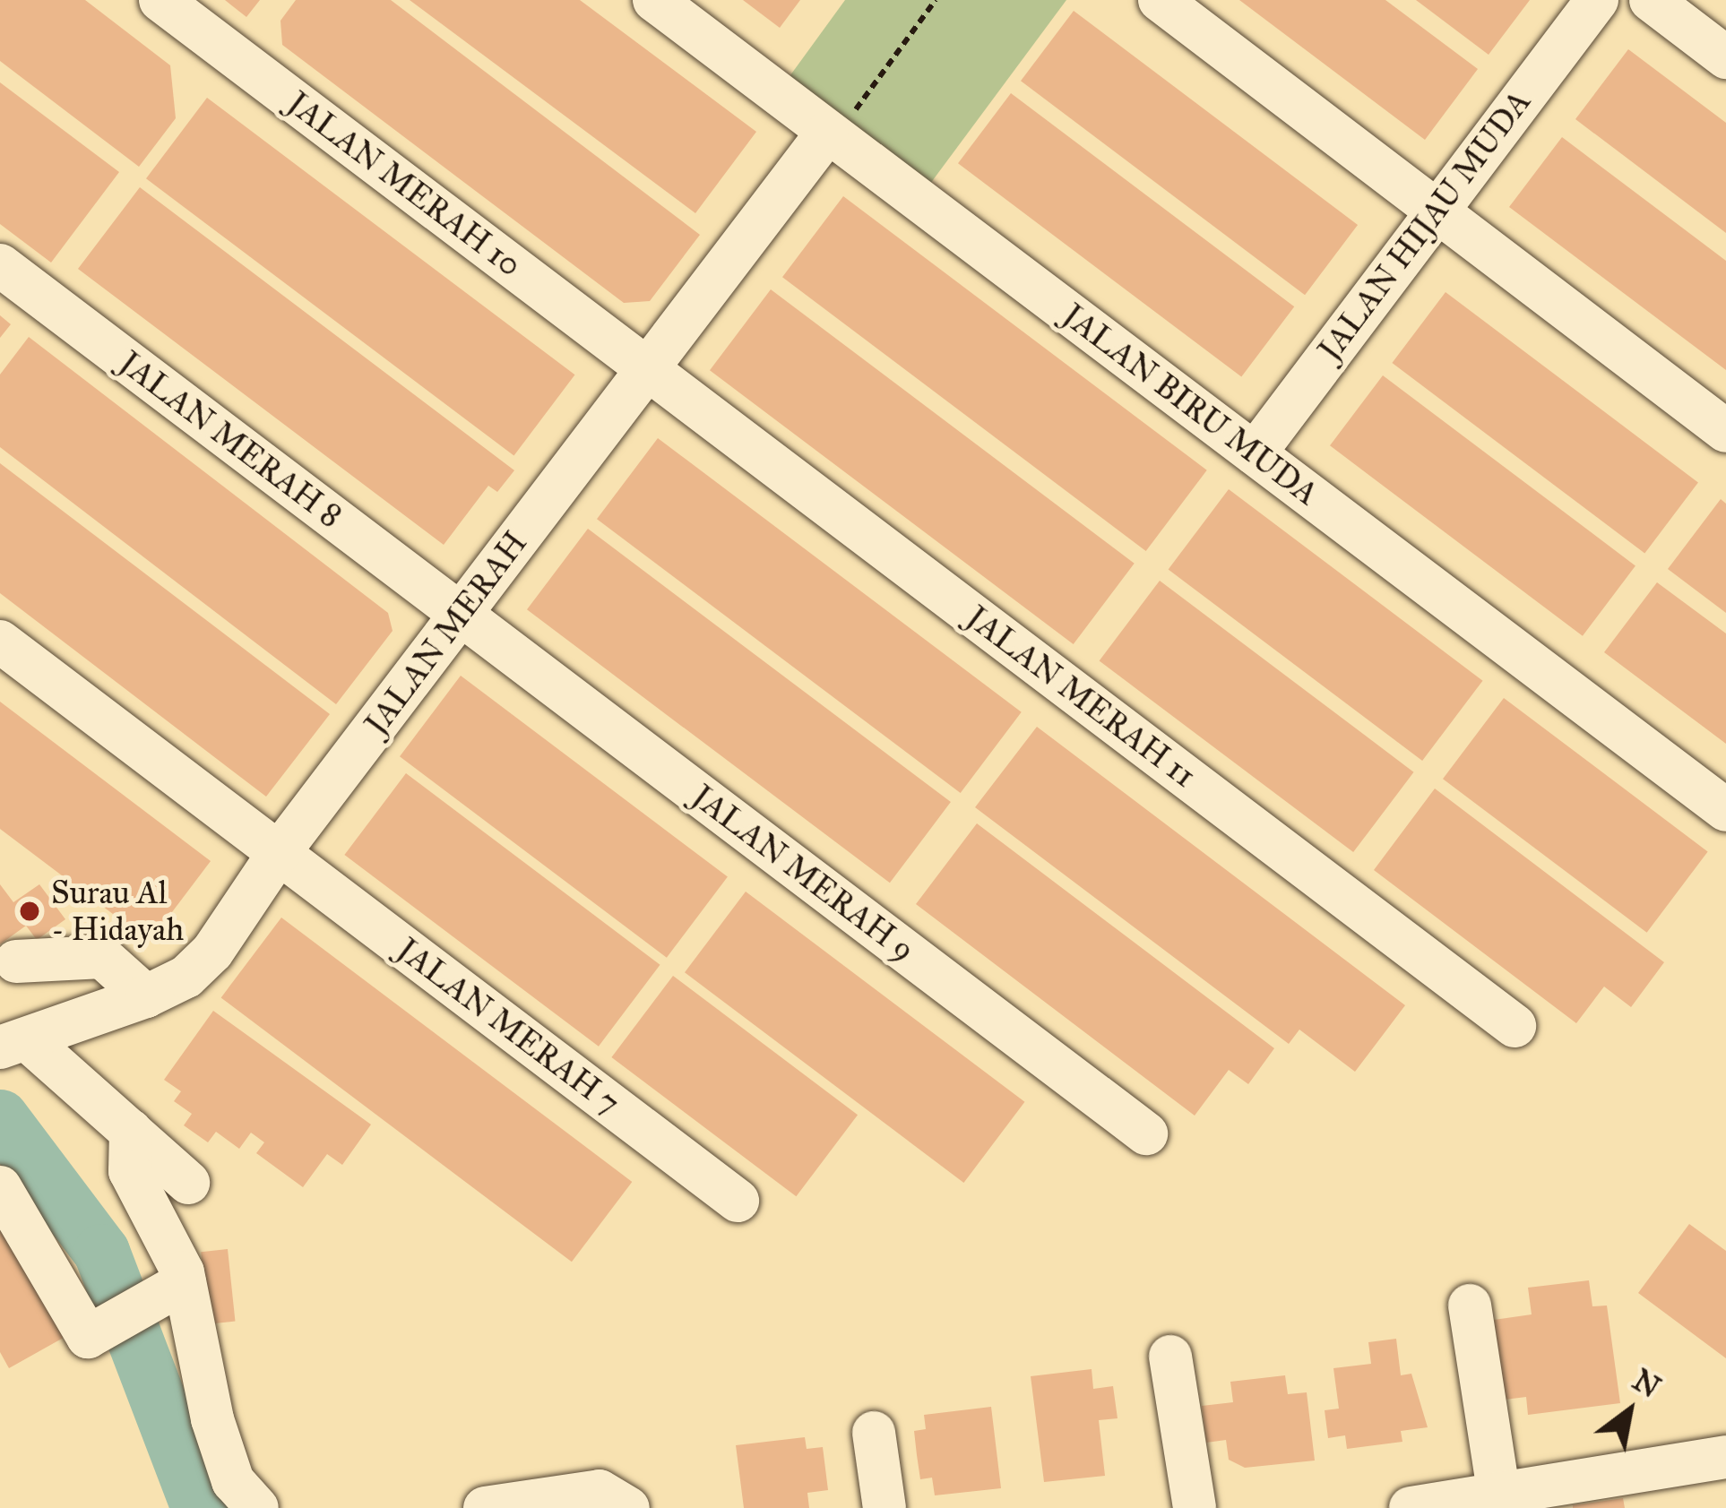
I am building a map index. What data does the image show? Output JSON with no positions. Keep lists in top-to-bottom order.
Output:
{
  "streets": {
    "street": [
      "JALAN MERAH 10",
      "JALAN HIJAU MUDA",
      "JALAN BIRU MUDA",
      "JALAN MERAH 8",
      "JALAN MERAH",
      "JALAN MERAH 11",
      "JALAN MERAH 9",
      "JALAN MERAH 7"
    ]
  },
  "crossings": [
    ["JALAN MERAH 10", "JALAN MERAH"],
    ["JALAN MERAH 10", "JALAN MERAH 11"],
    ["JALAN HIJAU MUDA", "JALAN BIRU MUDA"],
    ["JALAN BIRU MUDA", "JALAN MERAH"],
    ["JALAN MERAH 8", "JALAN MERAH"],
    ["JALAN MERAH 8", "JALAN MERAH 9"],
    ["JALAN MERAH", "JALAN MERAH 11"],
    ["JALAN MERAH", "JALAN MERAH 9"],
    ["JALAN MERAH", "JALAN MERAH 7"]
  ],
  "places": ["Surau Al - Hidayah"],
  "north": "top right"
}
